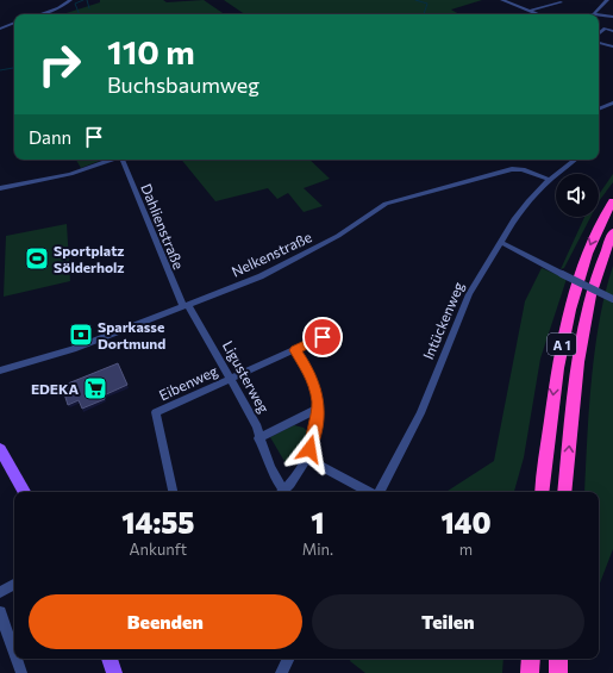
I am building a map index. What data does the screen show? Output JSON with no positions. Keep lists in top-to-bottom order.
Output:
{
  "streets": {
    "highway": ["A 1"],
    "street": [
      "Dahlienstraße",
      "Nelkenstraße",
      "Intückenweg",
      "Ligusterweg",
      "Eibenweg"
    ]
  },
  "crossings": [
    ["Dahlienstraße", "Nelkenstraße"],
    ["Dahlienstraße", "Ligusterweg"],
    ["Nelkenstraße", "Intückenweg"],
    ["Nelkenstraße", "Ligusterweg"],
    ["Ligusterweg", "Eibenweg"]
  ],
  "places": {
    "sports": ["Sportplatz Sölderholz"],
    "bank": ["Sparkasse Dortmund"],
    "supermarket": ["EDEKA"]
  },
  "page": {
    "turn": ["110 m", "Buchsbaumweg"],
    "then": "Dann",
    "eta": [
      "14:55",
      "Ankunft",
      "1",
      "Min.",
      "140",
      "m"
    ],
    "buttons": ["Beenden", "Teilen"]
  }
}
